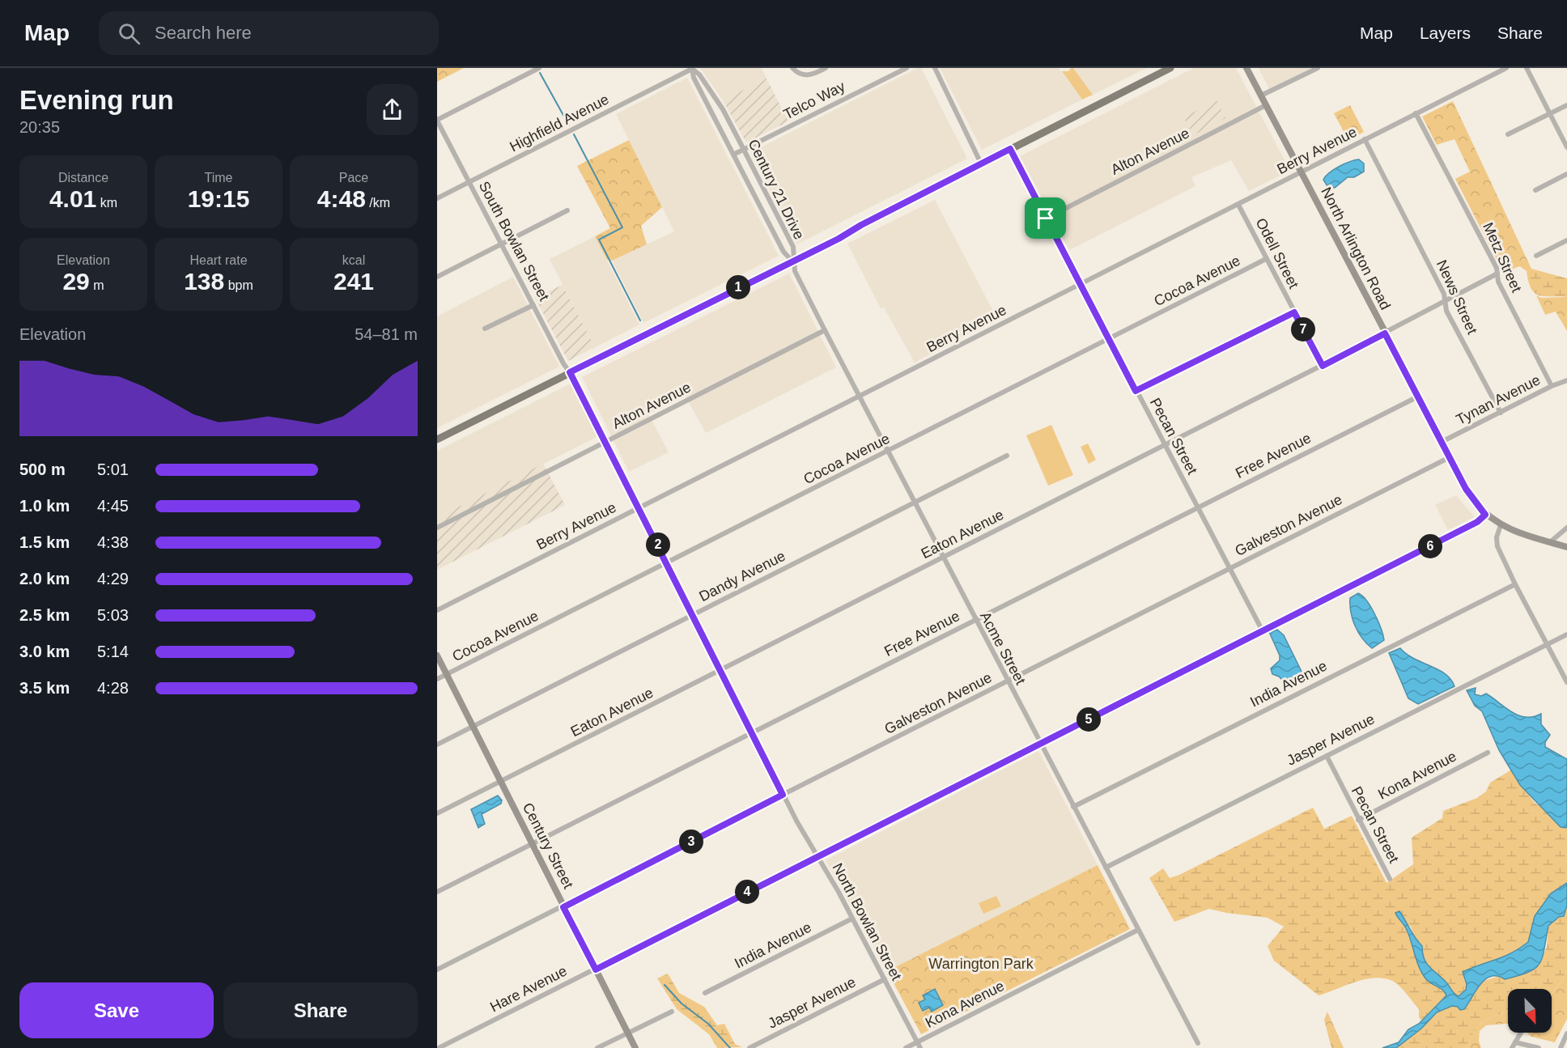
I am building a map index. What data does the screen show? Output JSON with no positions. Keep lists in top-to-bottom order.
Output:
{
  "streets": {
    "main road": ["North Arlington Road", "Century Street"],
    "street": [
      "Telco Way",
      "Highfield Avenue",
      "Berry Avenue",
      "Alton Avenue",
      "Century 21 Drive",
      "South Bowlan Street",
      "Odell Street",
      "Metz Street",
      "Cocoa Avenue",
      "News Street",
      "Tynan Avenue",
      "Pecan Street",
      "Free Avenue",
      "Galveston Avenue",
      "Eaton Avenue",
      "Dandy Avenue",
      "Acme Street",
      "India Avenue",
      "Jasper Avenue",
      "Kona Avenue",
      "North Bowlan Street",
      "Hare Avenue"
    ]
  },
  "crossings": [
    ["Telco Way", "Century 21 Drive"],
    ["Highfield Avenue", "Century 21 Drive"],
    ["Highfield Avenue", "South Bowlan Street"],
    ["Berry Avenue", "North Arlington Road"],
    ["Berry Avenue", "Odell Street"],
    ["Berry Avenue", "Metz Street"],
    ["Berry Avenue", "News Street"],
    ["Berry Avenue", "Pecan Street"],
    ["Berry Avenue", "Acme Street"],
    ["Berry Avenue", "North Bowlan Street"],
    ["Alton Avenue", "North Arlington Road"],
    ["Alton Avenue", "Pecan Street"],
    ["Alton Avenue", "Acme Street"],
    ["Alton Avenue", "North Bowlan Street"],
    ["Century 21 Drive", "Acme Street"],
    ["South Bowlan Street", "North Bowlan Street"],
    ["North Arlington Road", "Tynan Avenue"],
    ["North Arlington Road", "Free Avenue"],
    ["North Arlington Road", "Galveston Avenue"],
    ["North Arlington Road", "Eaton Avenue"],
    ["North Arlington Road", "Hare Avenue"],
    ["Odell Street", "Cocoa Avenue"],
    ["Odell Street", "Eaton Avenue"],
    ["Metz Street", "Tynan Avenue"],
    ["Metz Street", "Eaton Avenue"],
    ["Cocoa Avenue", "Pecan Street"],
    ["Cocoa Avenue", "Acme Street"],
    ["Cocoa Avenue", "Century Street"],
    ["Cocoa Avenue", "North Bowlan Street"],
    ["News Street", "Tynan Avenue"],
    ["News Street", "Eaton Avenue"],
    ["Pecan Street", "Free Avenue"],
    ["Pecan Street", "Galveston Avenue"],
    ["Pecan Street", "Eaton Avenue"],
    ["Pecan Street", "Jasper Avenue"],
    ["Pecan Street", "Kona Avenue"],
    ["Pecan Street", "Hare Avenue"],
    ["Free Avenue", "Acme Street"],
    ["Free Avenue", "Century Street"],
    ["Free Avenue", "North Bowlan Street"],
    ["Galveston Avenue", "Acme Street"],
    ["Galveston Avenue", "Century Street"],
    ["Galveston Avenue", "North Bowlan Street"],
    ["Eaton Avenue", "Acme Street"],
    ["Eaton Avenue", "Century Street"],
    ["Eaton Avenue", "North Bowlan Street"],
    ["Dandy Avenue", "Acme Street"],
    ["Dandy Avenue", "Century Street"],
    ["Dandy Avenue", "North Bowlan Street"],
    ["Acme Street", "India Avenue"],
    ["Acme Street", "Jasper Avenue"],
    ["Acme Street", "Kona Avenue"],
    ["Acme Street", "Hare Avenue"],
    ["India Avenue", "North Bowlan Street"],
    ["Jasper Avenue", "North Bowlan Street"],
    ["Kona Avenue", "North Bowlan Street"],
    ["Century Street", "Hare Avenue"],
    ["North Bowlan Street", "Hare Avenue"]
  ],
  "parks": ["Warrington Park"],
  "north": "bottom right",
  "page": {
    "header": "Map",
    "search": "Search here",
    "nav": ["Map", "Layers", "Share"],
    "heading": ["Evening run", "20:35"],
    "stats": [
      ["Distance", "4.01 km"],
      ["Time", "19:15"],
      ["Pace", "4:48 /km"],
      ["Elevation", "29 m"],
      ["Heart rate", "138 bpm"],
      ["kcal", "241"]
    ],
    "pins": [
      "1",
      "7",
      "2",
      "6",
      "5",
      "3",
      "4"
    ],
    "chart": ["Elevation", "54–81 m"],
    "list": [
      {
        "name": "500 m",
        "note": "5:01"
      },
      {
        "name": "1.0 km",
        "note": "4:45"
      },
      {
        "name": "1.5 km",
        "note": "4:38"
      },
      {
        "name": "2.0 km",
        "note": "4:29"
      },
      {
        "name": "2.5 km",
        "note": "5:03"
      },
      {
        "name": "3.0 km",
        "note": "5:14"
      },
      {
        "name": "3.5 km",
        "note": "4:28"
      }
    ],
    "buttons": ["Save", "Share"]
  }
}
